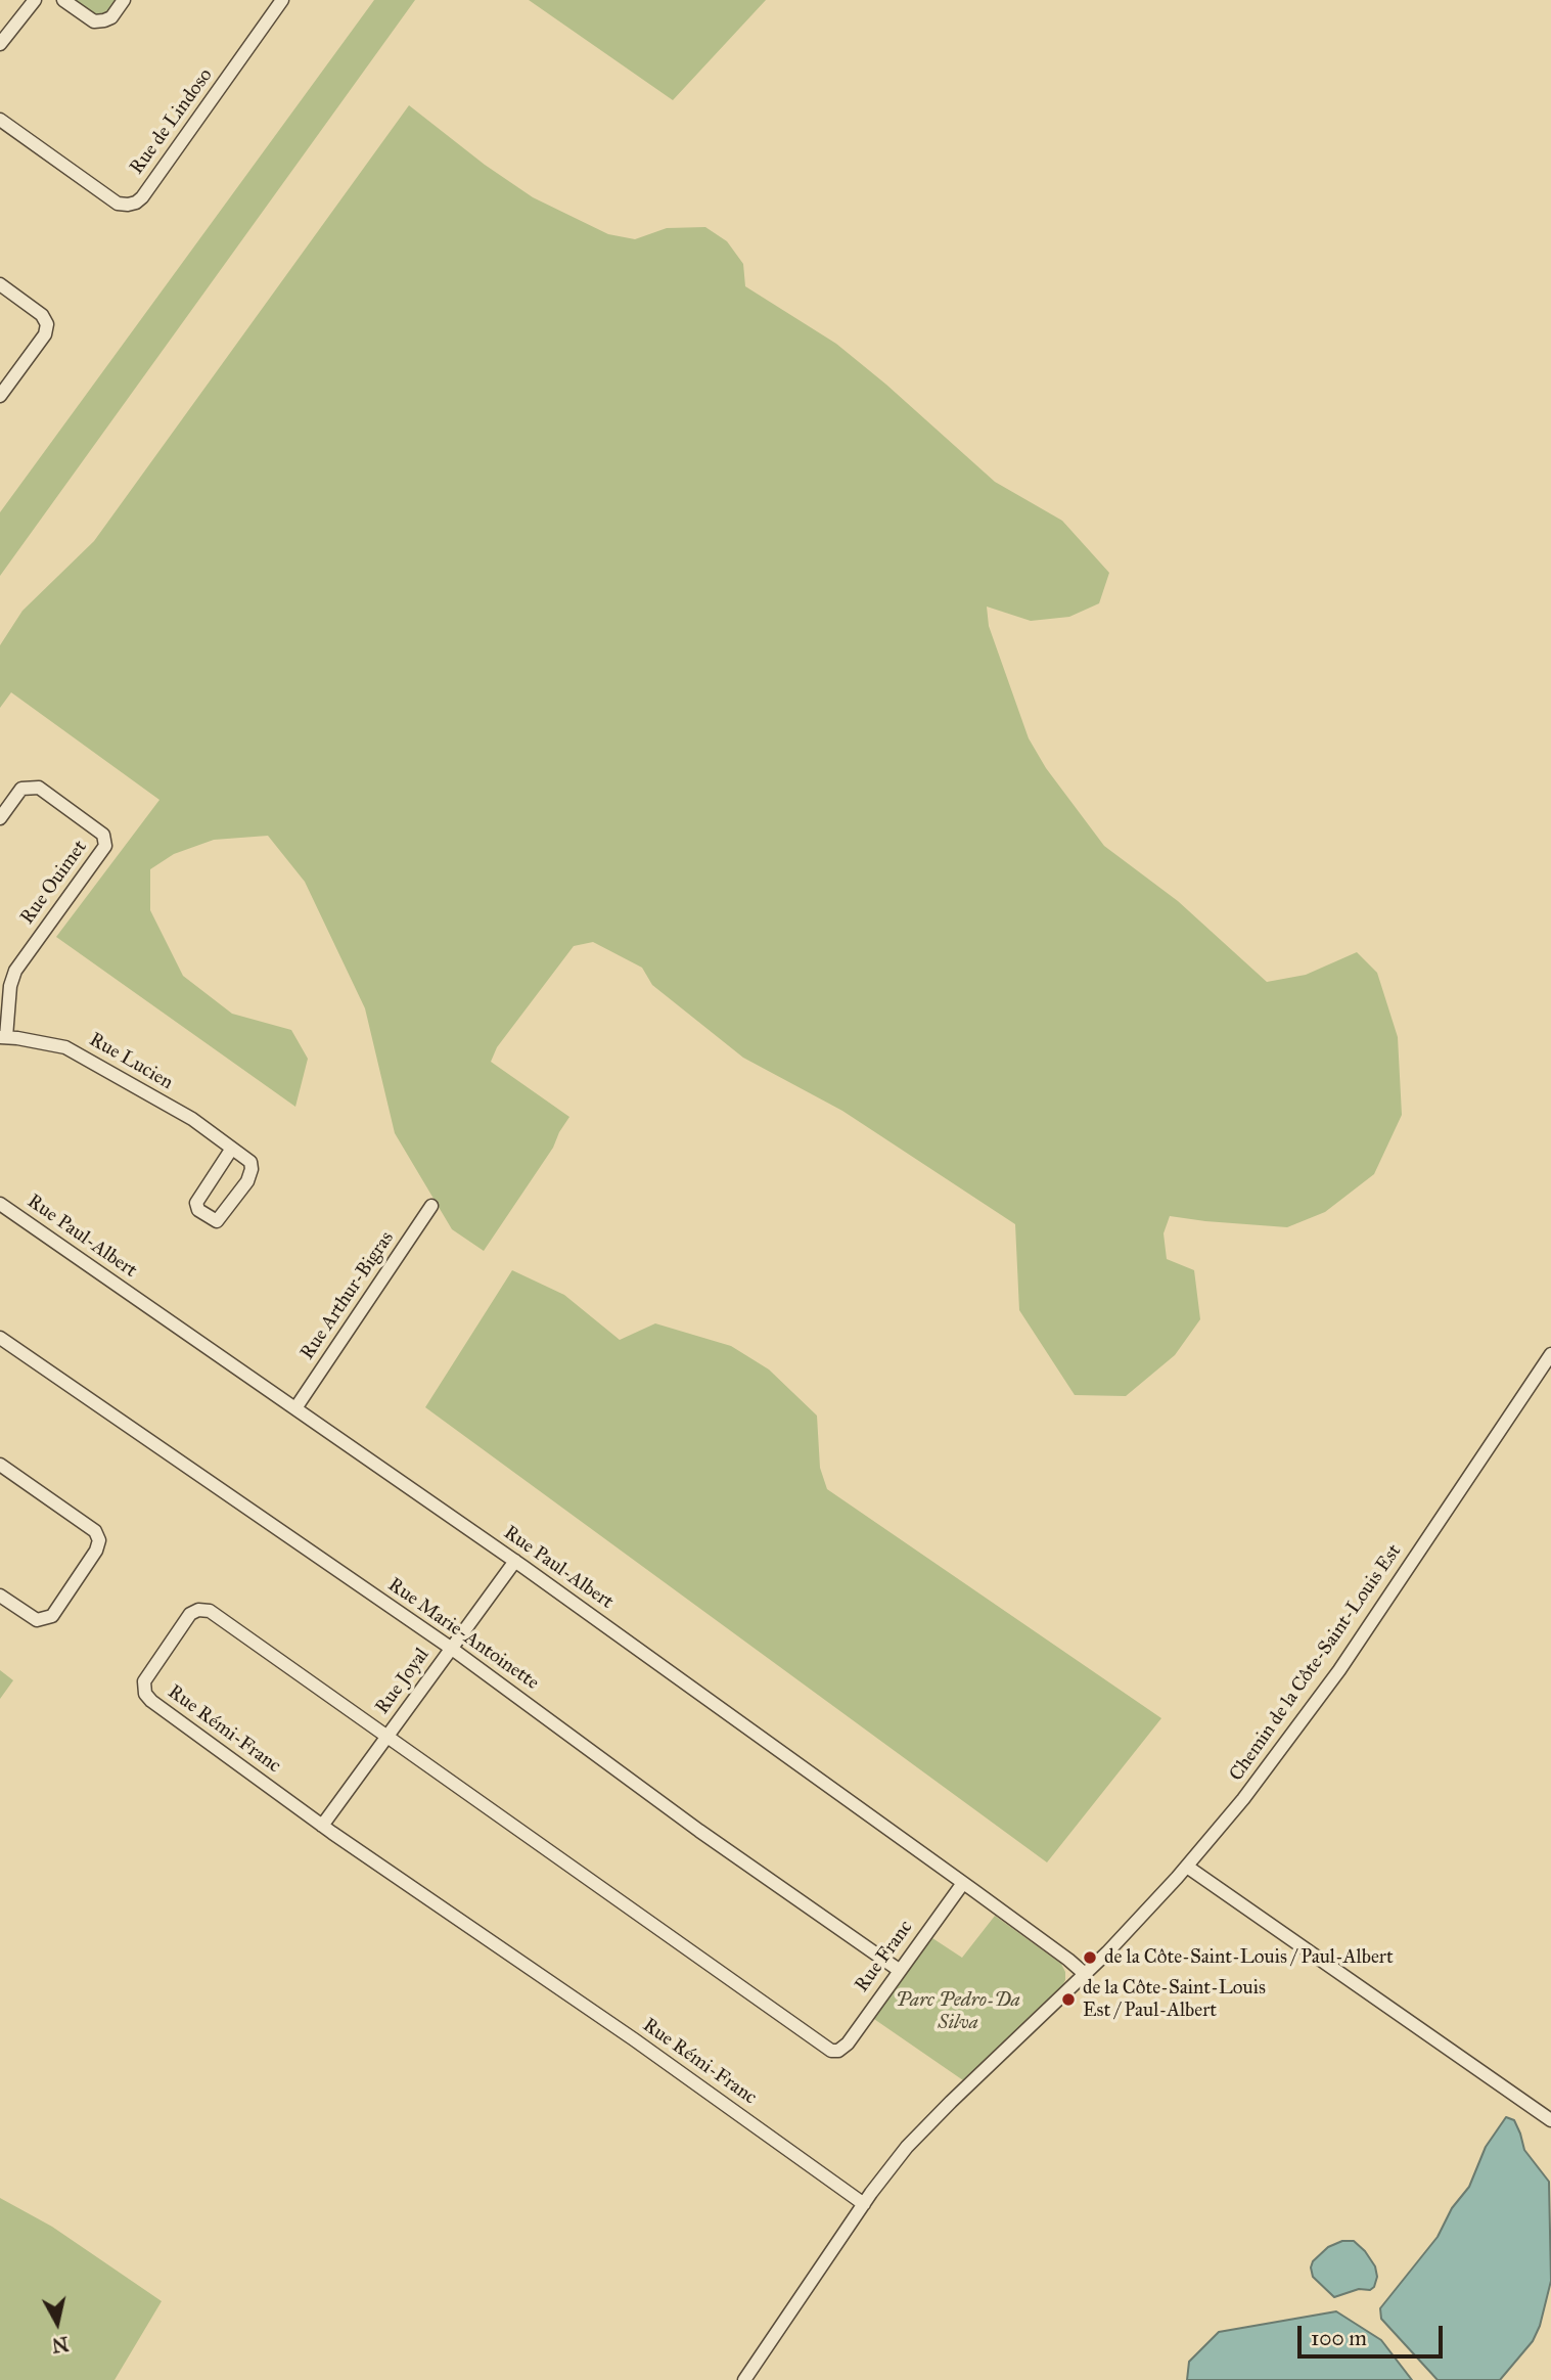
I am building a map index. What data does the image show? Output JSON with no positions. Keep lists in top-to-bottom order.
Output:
{
  "streets": {
    "street": [
      "Rue de Lindoso",
      "Rue Ouimet",
      "Rue Lucien",
      "Rue Paul-Albert",
      "Rue Arthur-Bigras",
      "Rue Marie-Antoinette",
      "Chemin de la Côte-Saint-Louis Est",
      "Rue Joyal",
      "Rue Rémi-Franc",
      "Rue Franc"
    ]
  },
  "crossings": [
    ["Rue Ouimet", "Rue Lucien"],
    ["Rue Paul-Albert", "Rue Arthur-Bigras"],
    ["Rue Paul-Albert", "Chemin de la Côte-Saint-Louis Est"],
    ["Rue Paul-Albert", "Rue Joyal"],
    ["Rue Paul-Albert", "Rue Franc"],
    ["Rue Marie-Antoinette", "Rue Joyal"],
    ["Rue Marie-Antoinette", "Rue Franc"],
    ["Chemin de la Côte-Saint-Louis Est", "Rue Rémi-Franc"],
    ["Rue Joyal", "Rue Rémi-Franc"],
    ["Rue Rémi-Franc", "Rue Franc"]
  ],
  "parks": ["Parc Pedro-Da Silva"],
  "places": ["de la Côte-Saint-Louis / Paul-Albert", "de la Côte-Saint-Louis Est / Paul-Albert"],
  "scale_bar": "100 m",
  "north": "bottom"
}
